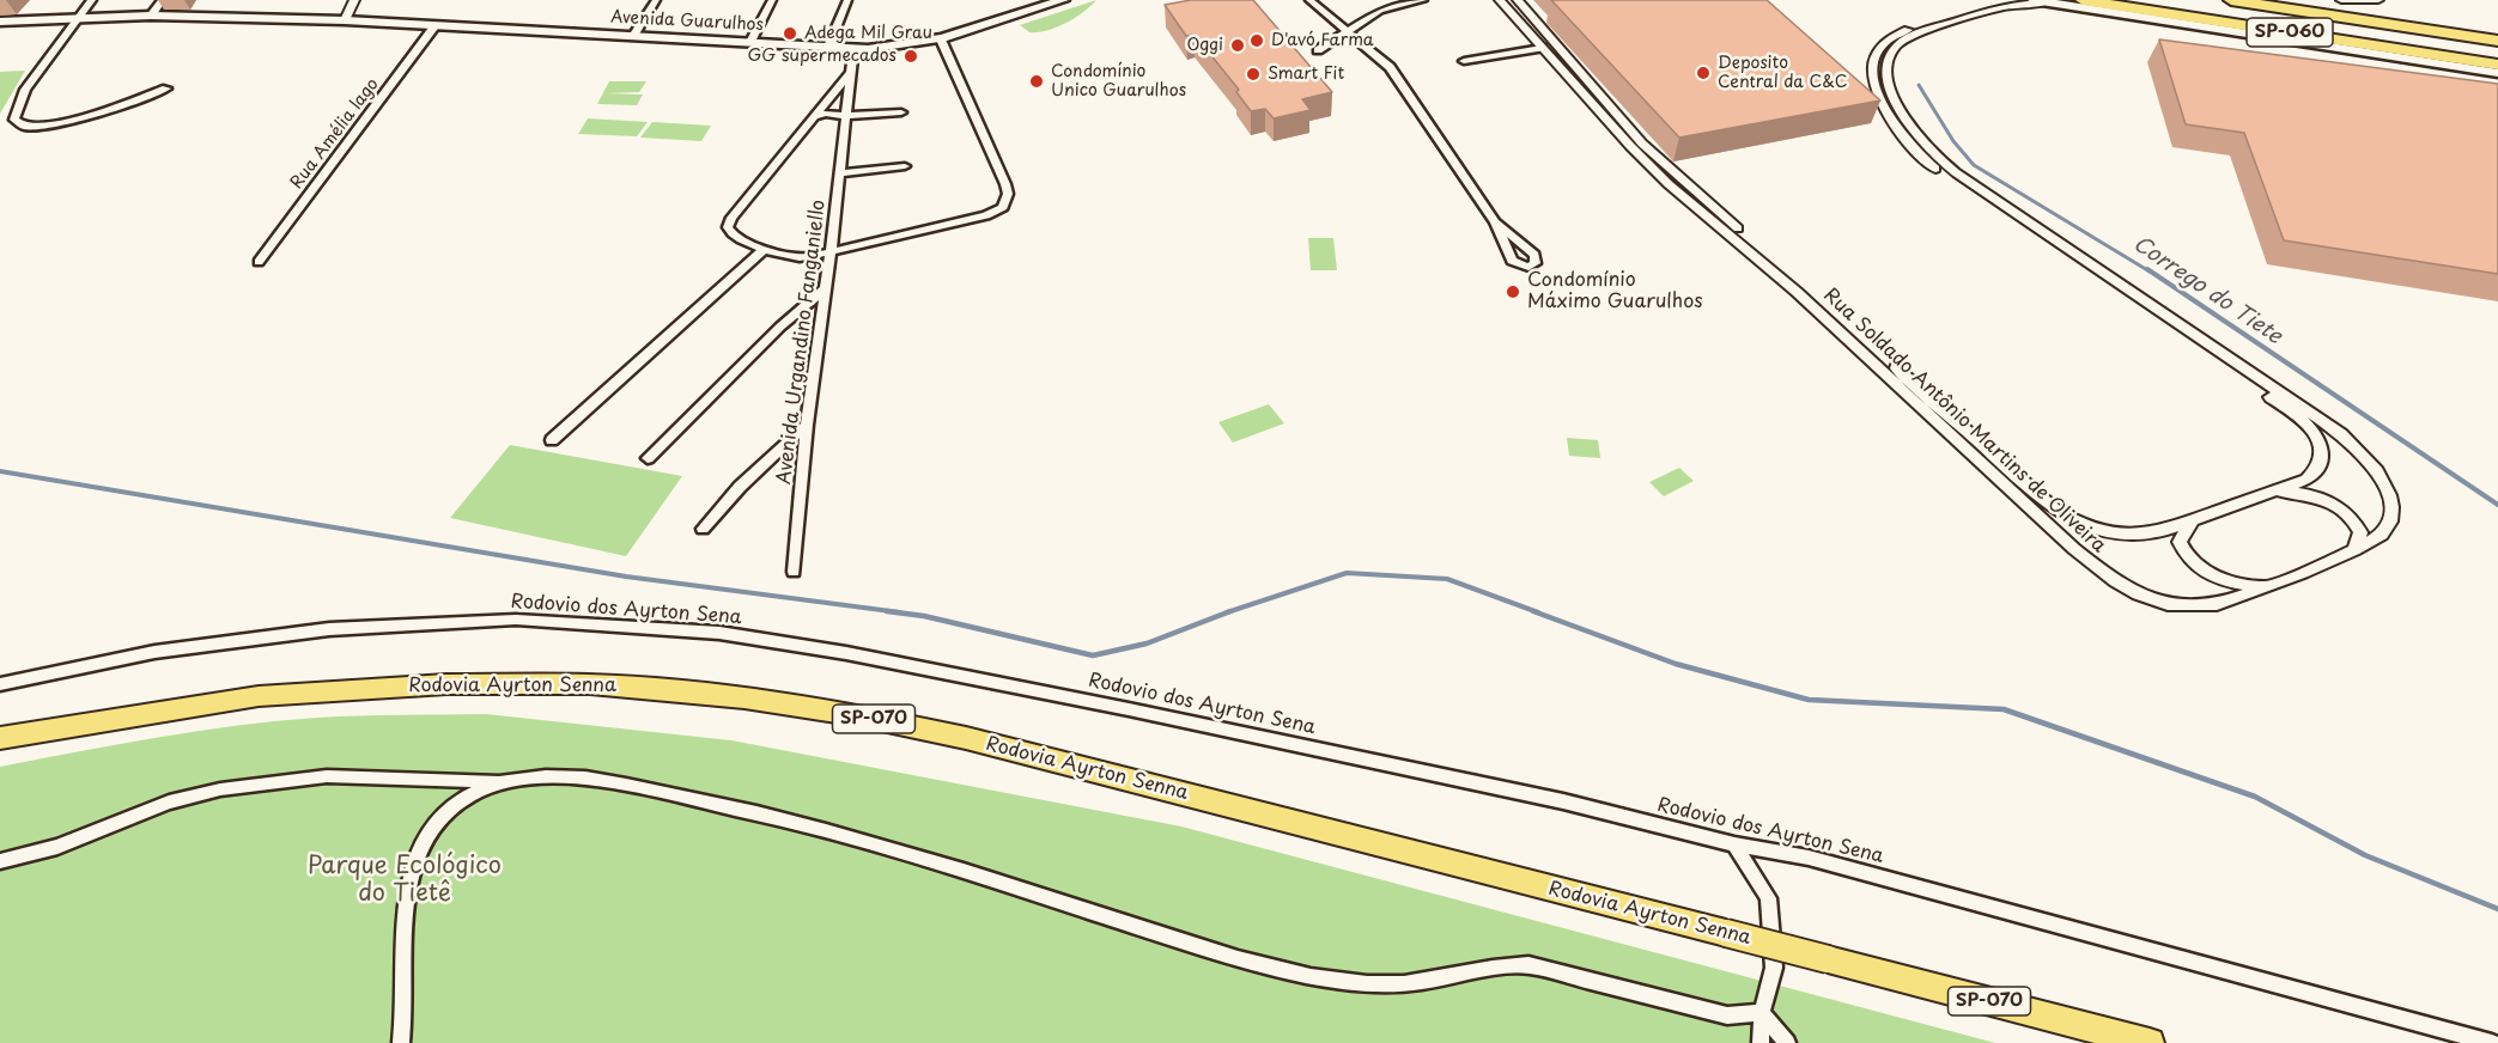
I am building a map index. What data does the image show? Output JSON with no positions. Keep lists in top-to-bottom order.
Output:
{
  "streets": {
    "highway": ["SP-060", "Rodovia Ayrton Senna", "SP-070"],
    "main road": ["Avenida Guarulhos"],
    "street": [
      "Rua Amélia lago",
      "Avenida Urgandino Fanganiello",
      "Rua Soldado Antônio Martins de Oliveira",
      "Rodovio dos Ayrton Sena"
    ]
  },
  "crossings": [
    ["Avenida Guarulhos", "Rua Amélia lago"],
    ["Avenida Guarulhos", "Avenida Urgandino Fanganiello"]
  ],
  "water": ["Corrego do Tiete"],
  "parks": ["Parque Ecológico do Tietê"],
  "places": [
    "Adega Mil Grau",
    "D'avó Farma",
    "Oggi",
    "GG supermecados",
    "Deposito Central da C&C",
    "Smart Fit",
    "Condomínio Unico Guarulhos",
    "Condomínio Máximo Guarulhos"
  ]
}
